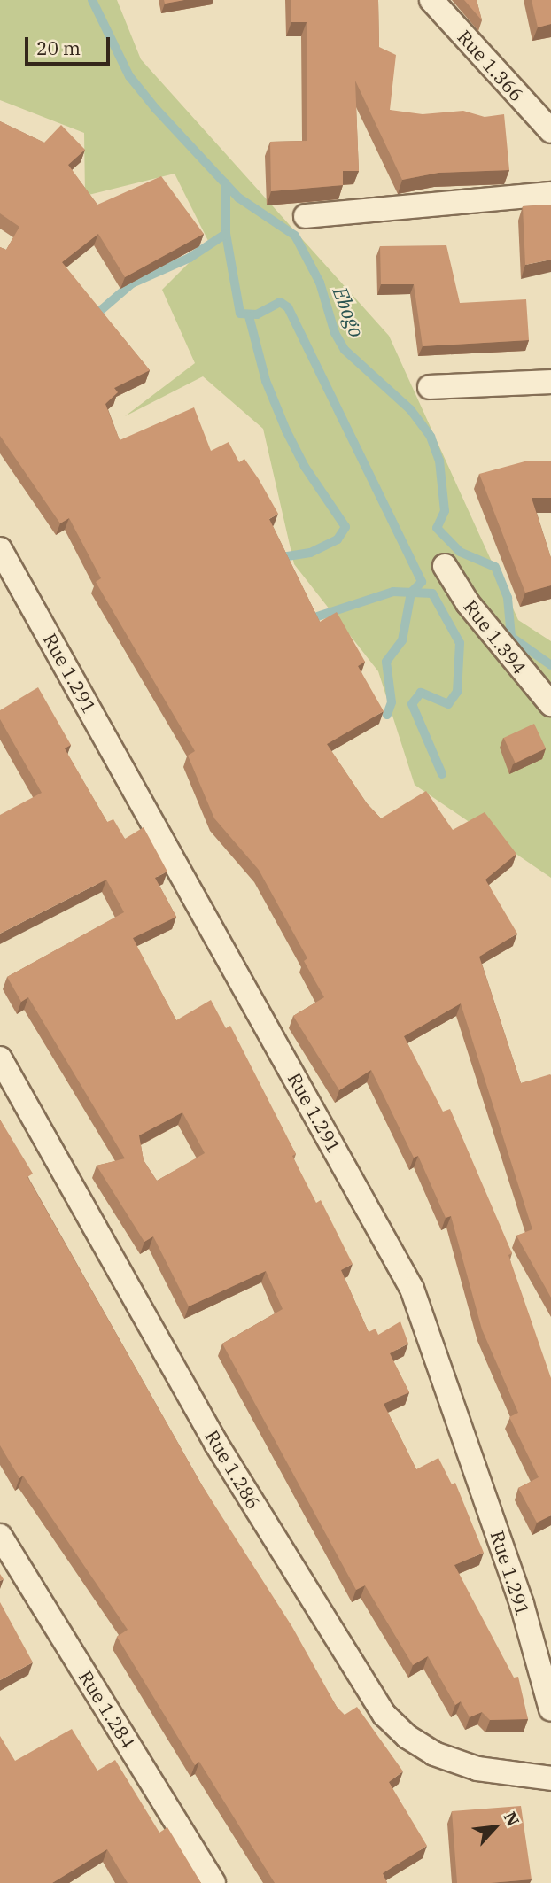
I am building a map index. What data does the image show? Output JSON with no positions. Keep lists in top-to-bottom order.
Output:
{
  "streets": {
    "street": [
      "Rue 1.366",
      "Rue 1.394",
      "Rue 1.291",
      "Rue 1.286",
      "Rue 1.284"
    ]
  },
  "water": ["Ebogo"],
  "scale_bar": "20 m",
  "north": "top right"
}
